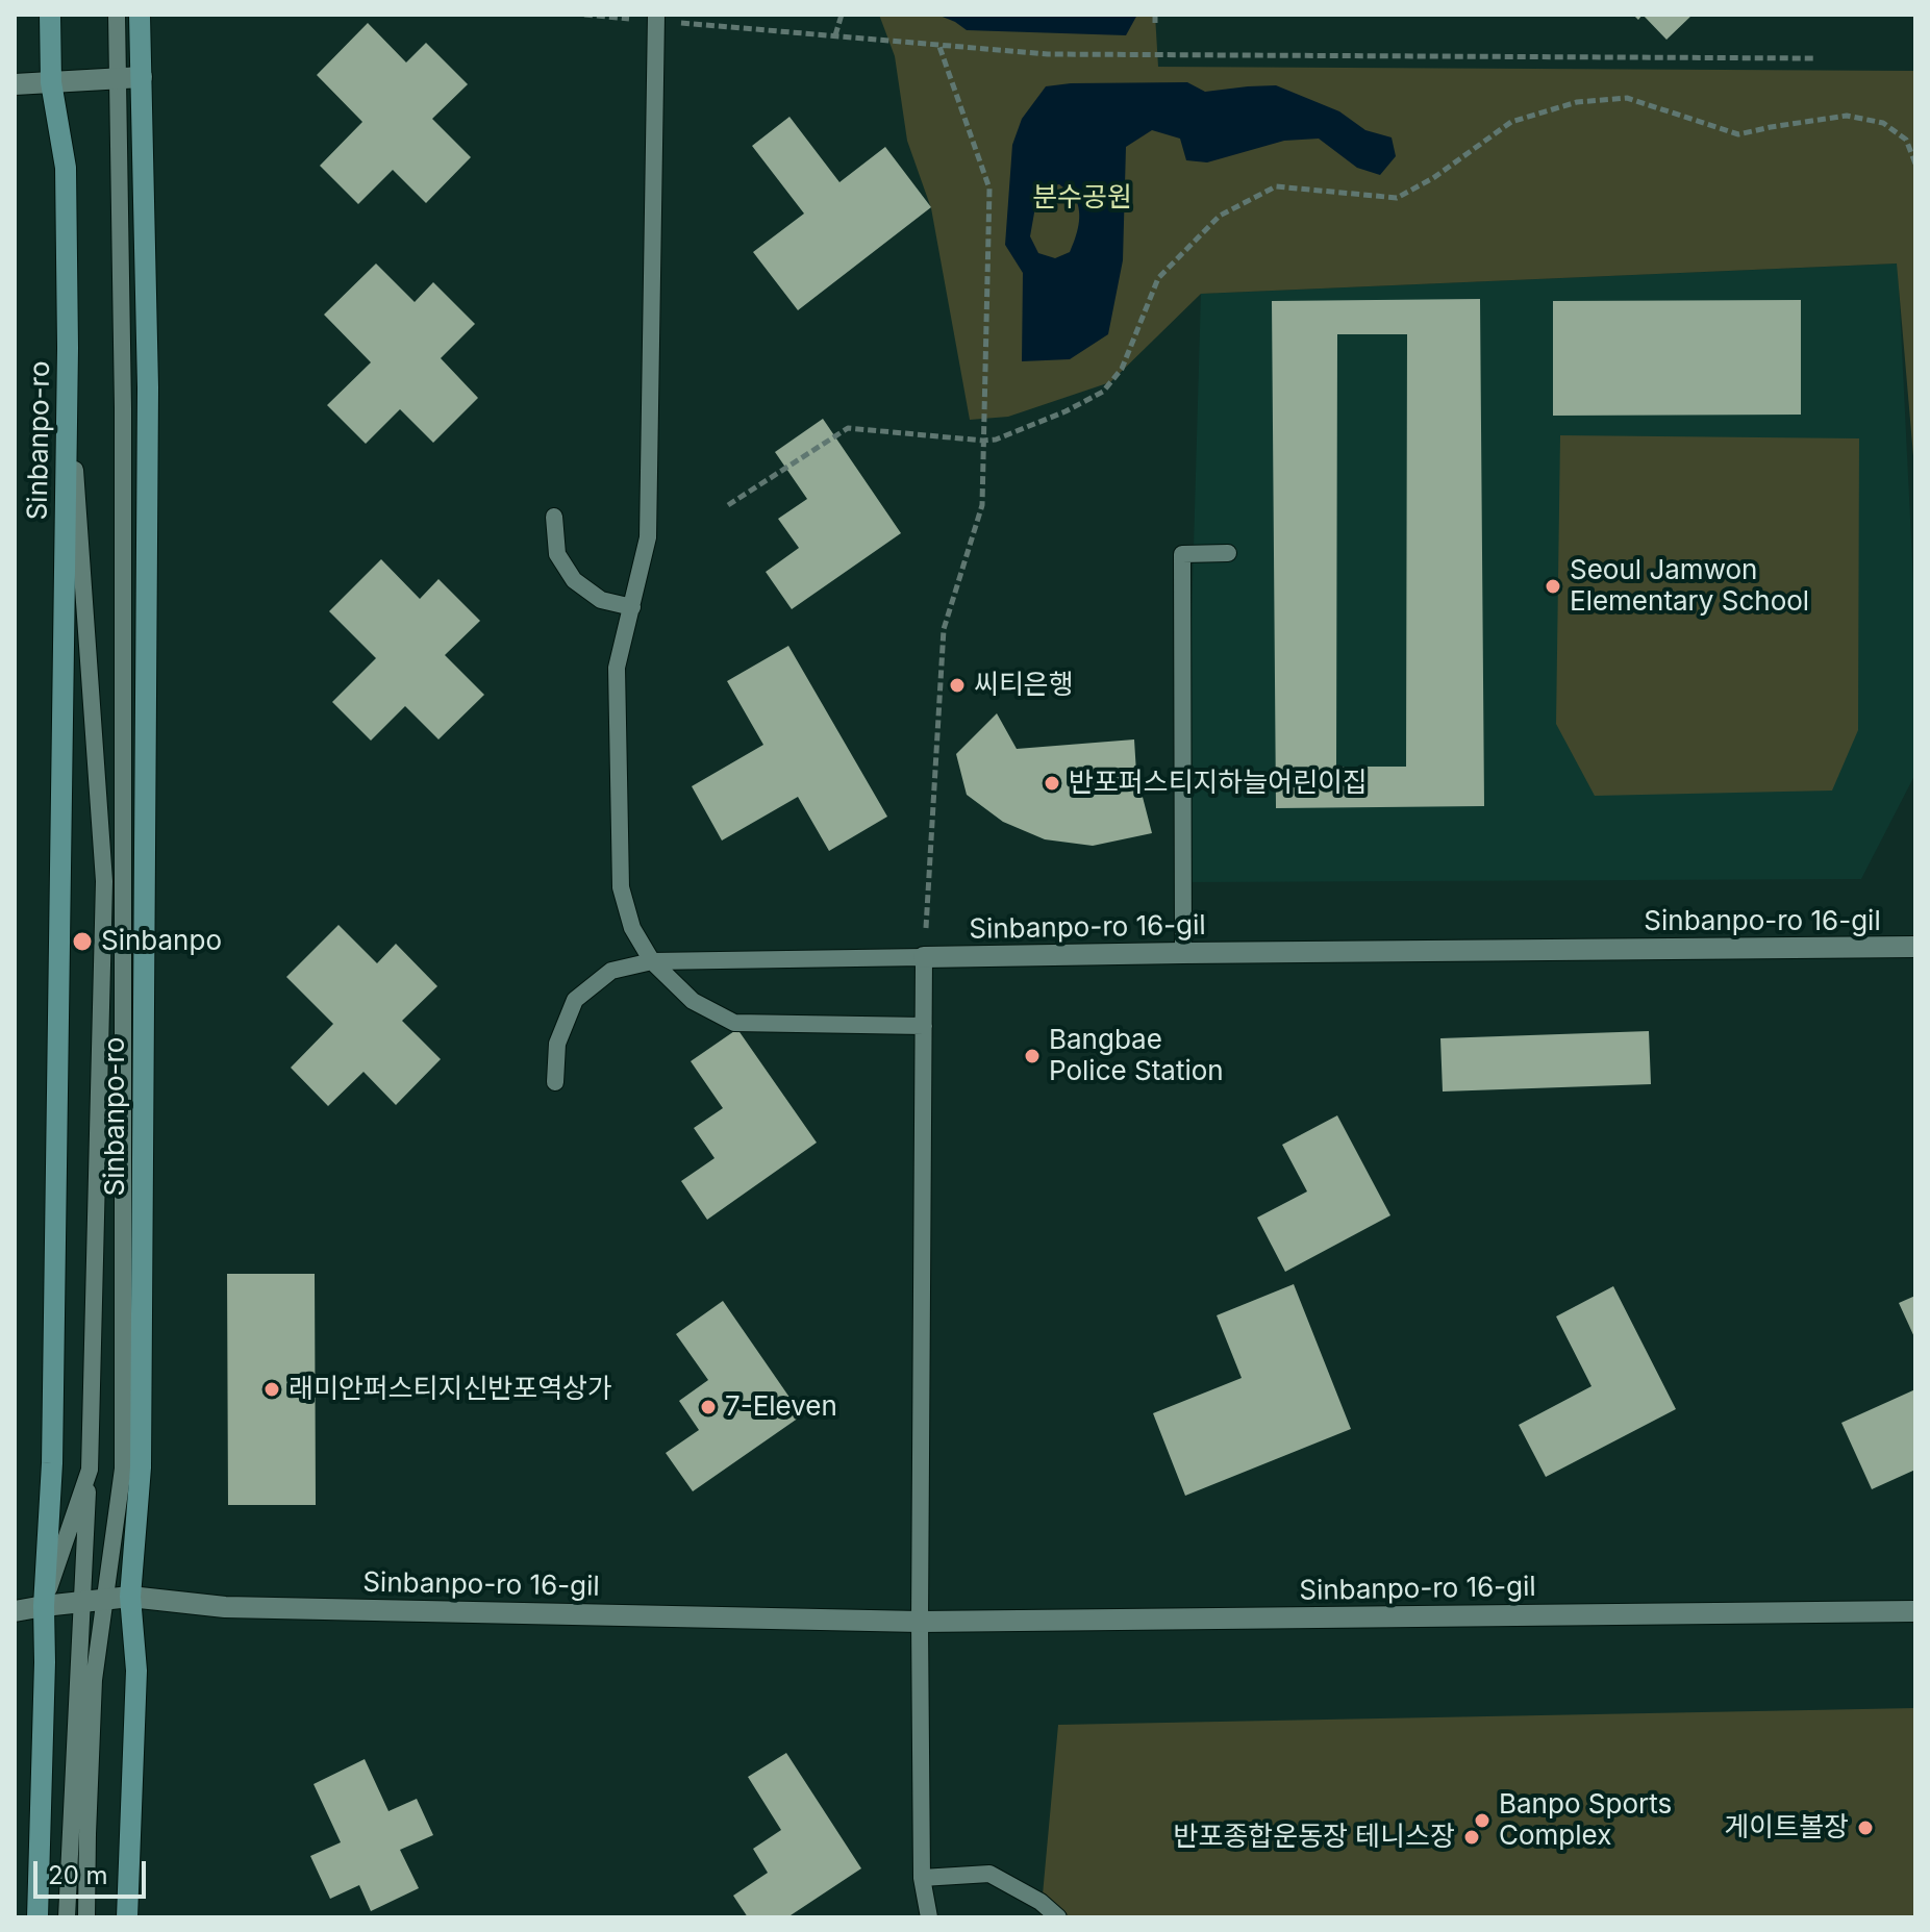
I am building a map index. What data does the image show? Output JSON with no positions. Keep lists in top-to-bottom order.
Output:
{
  "streets": {
    "main road": ["Sinbanpo-ro"],
    "street": ["Sinbanpo-ro 16-gil"]
  },
  "crossings": [
    ["Sinbanpo-ro", "Sinbanpo-ro 16-gil"]
  ],
  "parks": ["분수공원"],
  "places": [
    "Seoul Jamwon Elementary School",
    "씨티은행",
    "반포퍼스티지하늘어린이집",
    "Sinbanpo",
    "Bangbae Police Station",
    "래미안퍼스티지신반포역상가",
    "7-Eleven",
    "Banpo Sports Complex",
    "게이트볼장",
    "반포종합운동장 테니스장"
  ],
  "scale_bar": "20 m"
}
